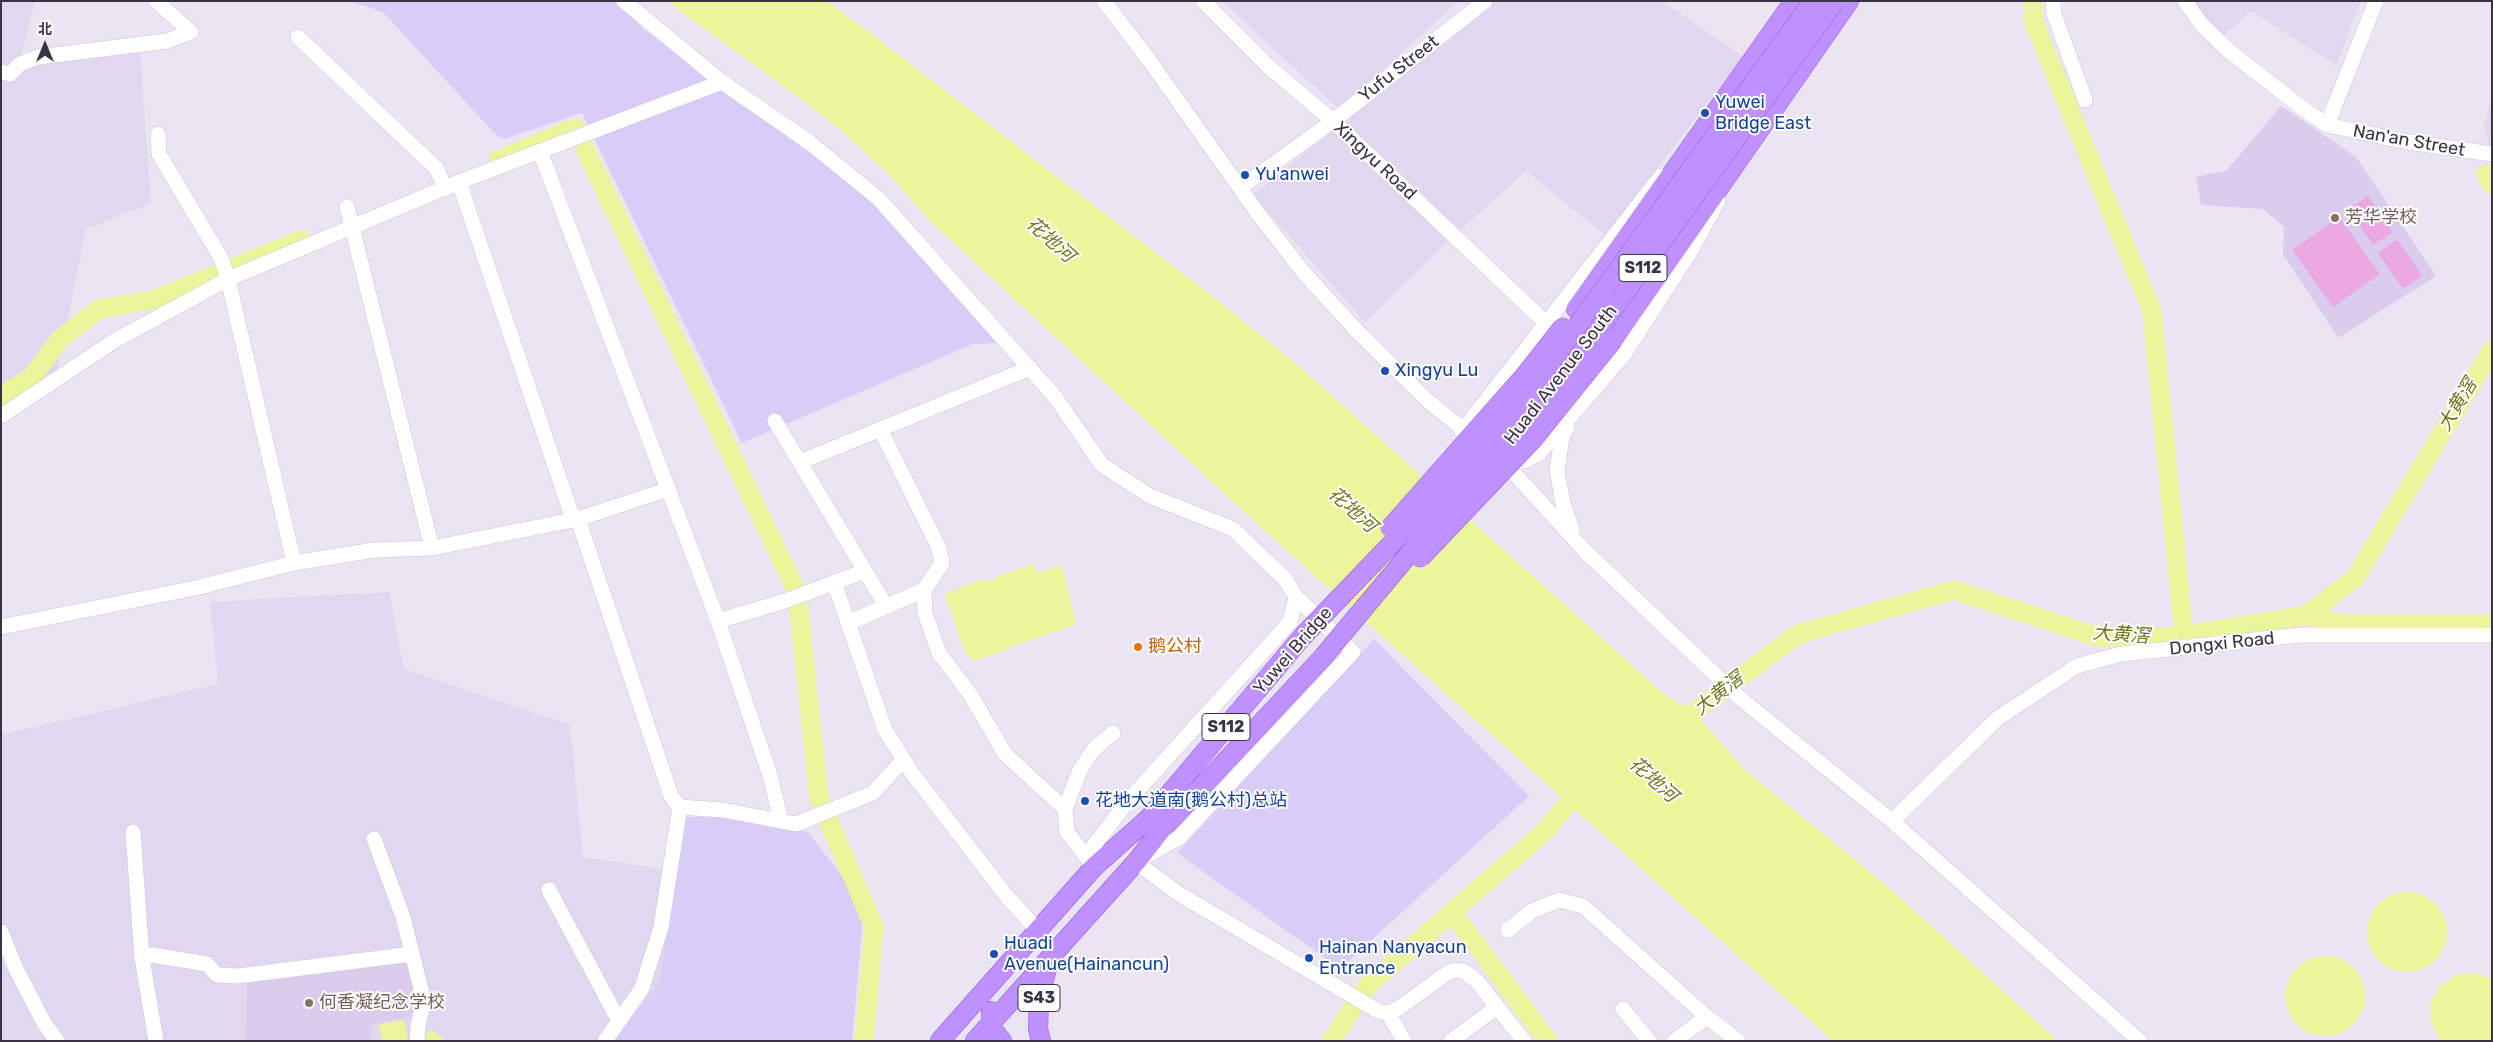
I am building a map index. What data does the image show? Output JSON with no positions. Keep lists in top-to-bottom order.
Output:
{
  "streets": {
    "main road": [
      "S112",
      "Huadi Avenue South",
      "Yuwei Bridge",
      "S43"
    ],
    "street": [
      "Yufu Street",
      "Nan'an Street",
      "Xingyu Road",
      "Dongxi Road"
    ]
  },
  "crossings": [
    ["Yufu Street", "Xingyu Road"],
    ["S112", "Huadi Avenue South"],
    ["S112", "Yuwei Bridge"],
    ["S112", "S43"],
    ["Huadi Avenue South", "Yuwei Bridge"]
  ],
  "water": ["花地河", "大黄滘"],
  "places": [
    "Yuwei Bridge East",
    "Yu'anwei",
    "芳华学校",
    "Xingyu Lu",
    "鹅公村",
    "花地大道南(鹅公村)总站",
    "Huadi Avenue(Hainancun)",
    "Hainan Nanyacun Entrance",
    "何香凝纪念学校"
  ],
  "north": "top"
}
